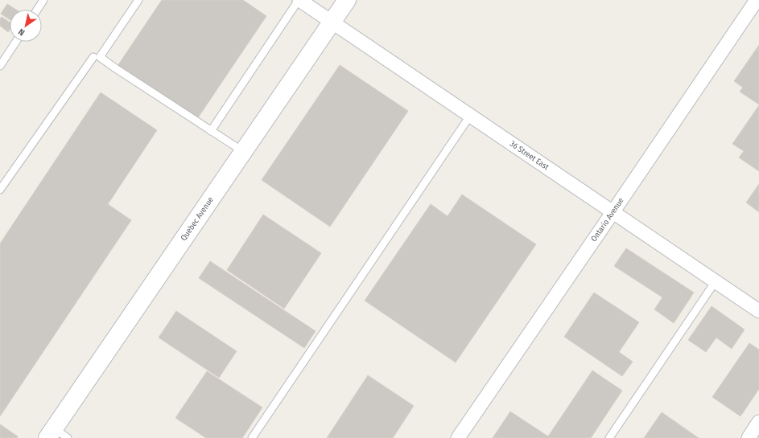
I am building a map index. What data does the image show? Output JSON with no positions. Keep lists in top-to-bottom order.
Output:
{
  "streets": {
    "street": ["36 Street East", "Quebec Avenue", "Ontario Avenue"]
  },
  "crossings": [
    ["36 Street East", "Quebec Avenue"],
    ["36 Street East", "Ontario Avenue"]
  ],
  "north": "bottom left"
}
